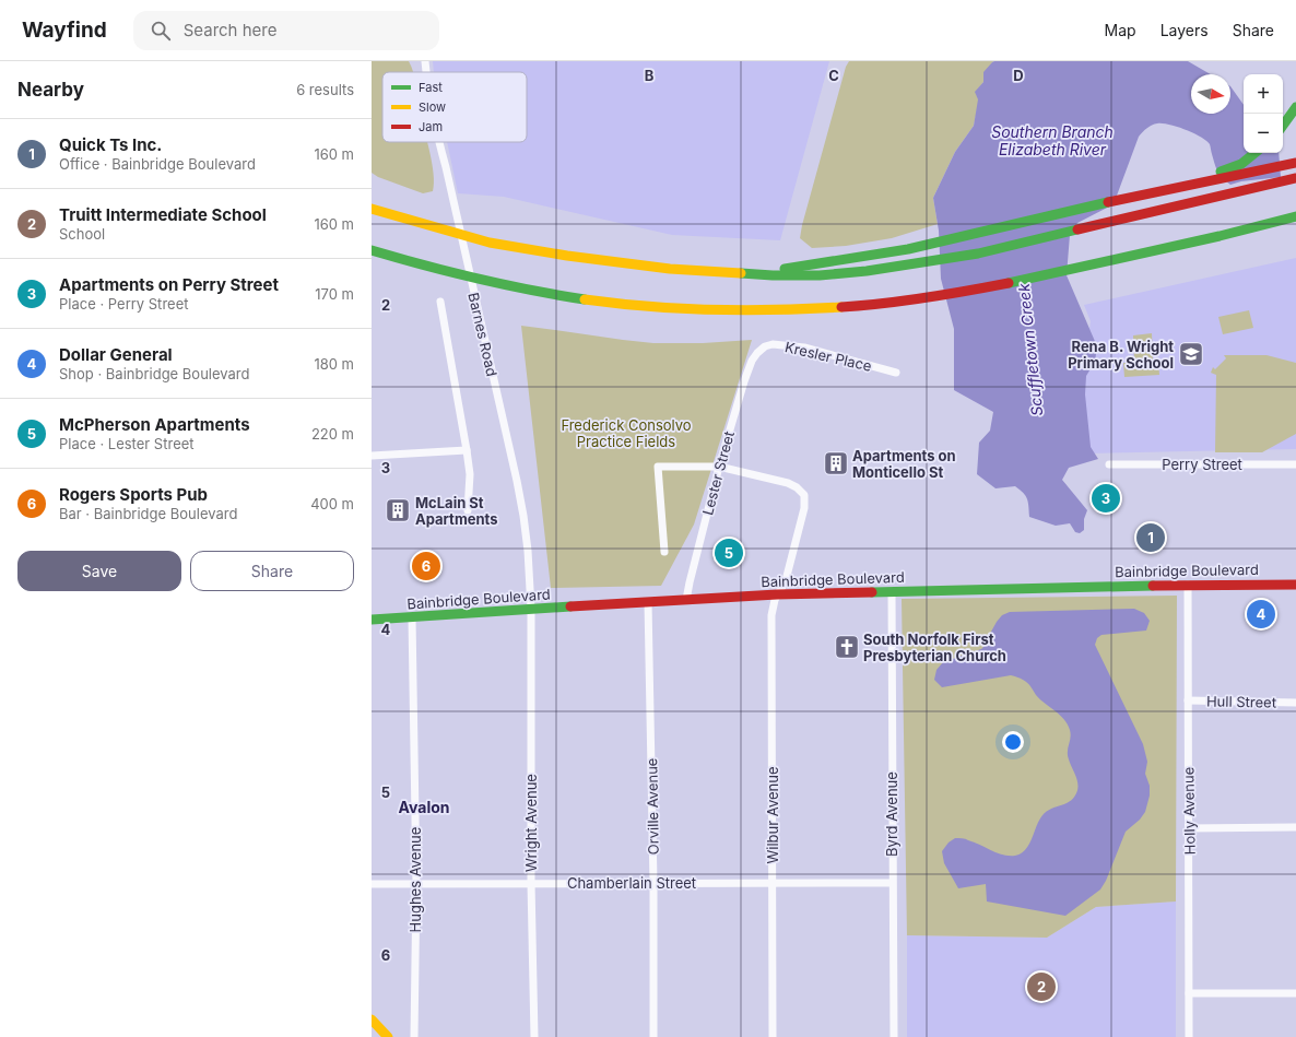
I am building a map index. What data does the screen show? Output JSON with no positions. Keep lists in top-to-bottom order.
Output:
{
  "streets": {
    "main road": ["Bainbridge Boulevard"],
    "street": [
      "Barnes Road",
      "Kresler Place",
      "Perry Street",
      "Lester Street",
      "Hull Street",
      "Orville Avenue",
      "Holly Avenue",
      "Byrd Avenue",
      "Wilbur Avenue",
      "Wright Avenue",
      "Hughes Avenue",
      "Chamberlain Street"
    ]
  },
  "crossings": [
    ["Barnes Road", "Bainbridge Boulevard"],
    ["Barnes Road", "Wright Avenue"],
    ["Kresler Place", "Lester Street"],
    ["Lester Street", "Bainbridge Boulevard"],
    ["Lester Street", "Wilbur Avenue"],
    ["Bainbridge Boulevard", "Orville Avenue"],
    ["Bainbridge Boulevard", "Holly Avenue"],
    ["Bainbridge Boulevard", "Byrd Avenue"],
    ["Bainbridge Boulevard", "Wilbur Avenue"],
    ["Bainbridge Boulevard", "Wright Avenue"],
    ["Bainbridge Boulevard", "Hughes Avenue"],
    ["Hull Street", "Holly Avenue"],
    ["Orville Avenue", "Chamberlain Street"],
    ["Byrd Avenue", "Chamberlain Street"],
    ["Wilbur Avenue", "Chamberlain Street"],
    ["Wright Avenue", "Chamberlain Street"],
    ["Hughes Avenue", "Chamberlain Street"]
  ],
  "districts": ["Avalon"],
  "water": ["Southern Branch Elizabeth River", "Scuffletown Creek"],
  "parks": ["Frederick Consolvo Practice Fields"],
  "places": {
    "school or university": ["Rena B. Wright Primary School"],
    "building": ["Apartments on Monticello St", "McLain St Apartments"],
    "church": ["South Norfolk First Presbyterian Church"]
  },
  "legend": ["Fast", "Slow", "Jam"],
  "north": "right",
  "page": {
    "header": "Wayfind",
    "search": "Search here",
    "nav": ["Map", "Layers", "Share"],
    "heading": ["Nearby", "6 results"],
    "map_buttons": ["+", "−"],
    "list": [
      {
        "mark": "1",
        "name": "Quick Ts Inc.",
        "note": "Office · Bainbridge Boulevard",
        "value": "160 m"
      },
      {
        "mark": "2",
        "name": "Truitt Intermediate School",
        "note": "School",
        "value": "160 m"
      },
      {
        "mark": "3",
        "name": "Apartments on Perry Street",
        "note": "Place · Perry Street",
        "value": "170 m"
      },
      {
        "mark": "4",
        "name": "Dollar General",
        "note": "Shop · Bainbridge Boulevard",
        "value": "180 m"
      },
      {
        "mark": "5",
        "name": "McPherson Apartments",
        "note": "Place · Lester Street",
        "value": "220 m"
      },
      {
        "mark": "6",
        "name": "Rogers Sports Pub",
        "note": "Bar · Bainbridge Boulevard",
        "value": "400 m"
      }
    ],
    "pins": [
      "3",
      "1",
      "5",
      "6",
      "4",
      "2"
    ],
    "buttons": ["Save", "Share"]
  },
  "grid": {
    "columns": ["B", "C", "D"],
    "rows": [
      "2",
      "3",
      "4",
      "5",
      "6"
    ]
  }
}
